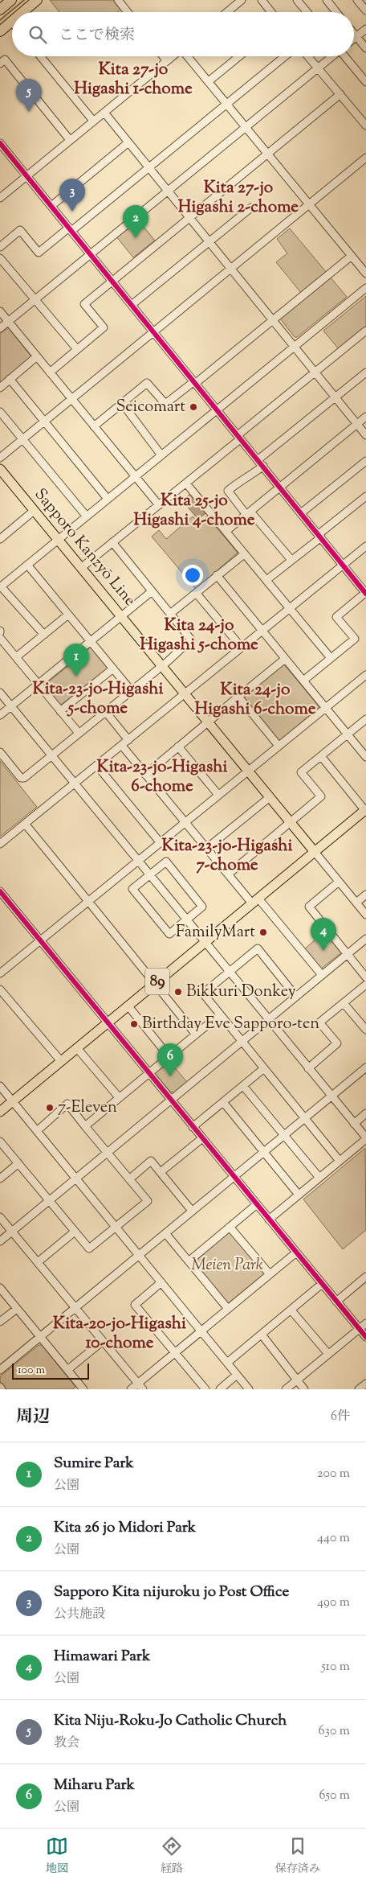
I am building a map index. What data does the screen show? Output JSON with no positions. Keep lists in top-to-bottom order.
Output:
{
  "streets": {
    "main road": ["Sapporo Kanzyō Line", "89"]
  },
  "crossings": [
    ["Sapporo Kanzyō Line", "89"]
  ],
  "districts": [
    "Kita 27-jo Higashi 1-chome",
    "Kita 27-jo Higashi 2-chome",
    "Kita 25-jo Higashi 4-chome",
    "Kita 24-jo Higashi 5-chome",
    "Kita-23-jo-Higashi 5-chome",
    "Kita 24-jo Higashi 6-chome",
    "Kita-23-jo-Higashi 6-chome",
    "Kita-23-jo-Higashi 7-chome",
    "Kita-20-jo-Higashi 10-chome"
  ],
  "parks": ["Meien Park"],
  "places": [
    "Seicomart",
    "FamilyMart",
    "Bikkuri Donkey",
    "Birthday Eve Sapporo-ten",
    "7-Eleven"
  ],
  "scale_bar": "100 m",
  "page": {
    "search": "ここで検索",
    "pins": [
      "5",
      "3",
      "2",
      "1",
      "4",
      "6"
    ],
    "scale": "100 m",
    "heading": ["周辺", "6件"],
    "list": [
      {
        "mark": "1",
        "name": "Sumire Park",
        "note": "公園",
        "value": "200 m"
      },
      {
        "mark": "2",
        "name": "Kita 26 jo Midori Park",
        "note": "公園",
        "value": "440 m"
      },
      {
        "mark": "3",
        "name": "Sapporo Kita nijuroku jo Post Office",
        "note": "公共施設",
        "value": "490 m"
      },
      {
        "mark": "4",
        "name": "Himawari Park",
        "note": "公園",
        "value": "510 m"
      },
      {
        "mark": "5",
        "name": "Kita Niju-Roku-Jo Catholic Church",
        "note": "教会",
        "value": "630 m"
      },
      {
        "mark": "6",
        "name": "Miharu Park",
        "note": "公園",
        "value": "650 m"
      }
    ],
    "nav": ["地図", "経路", "保存済み"]
  }
}
